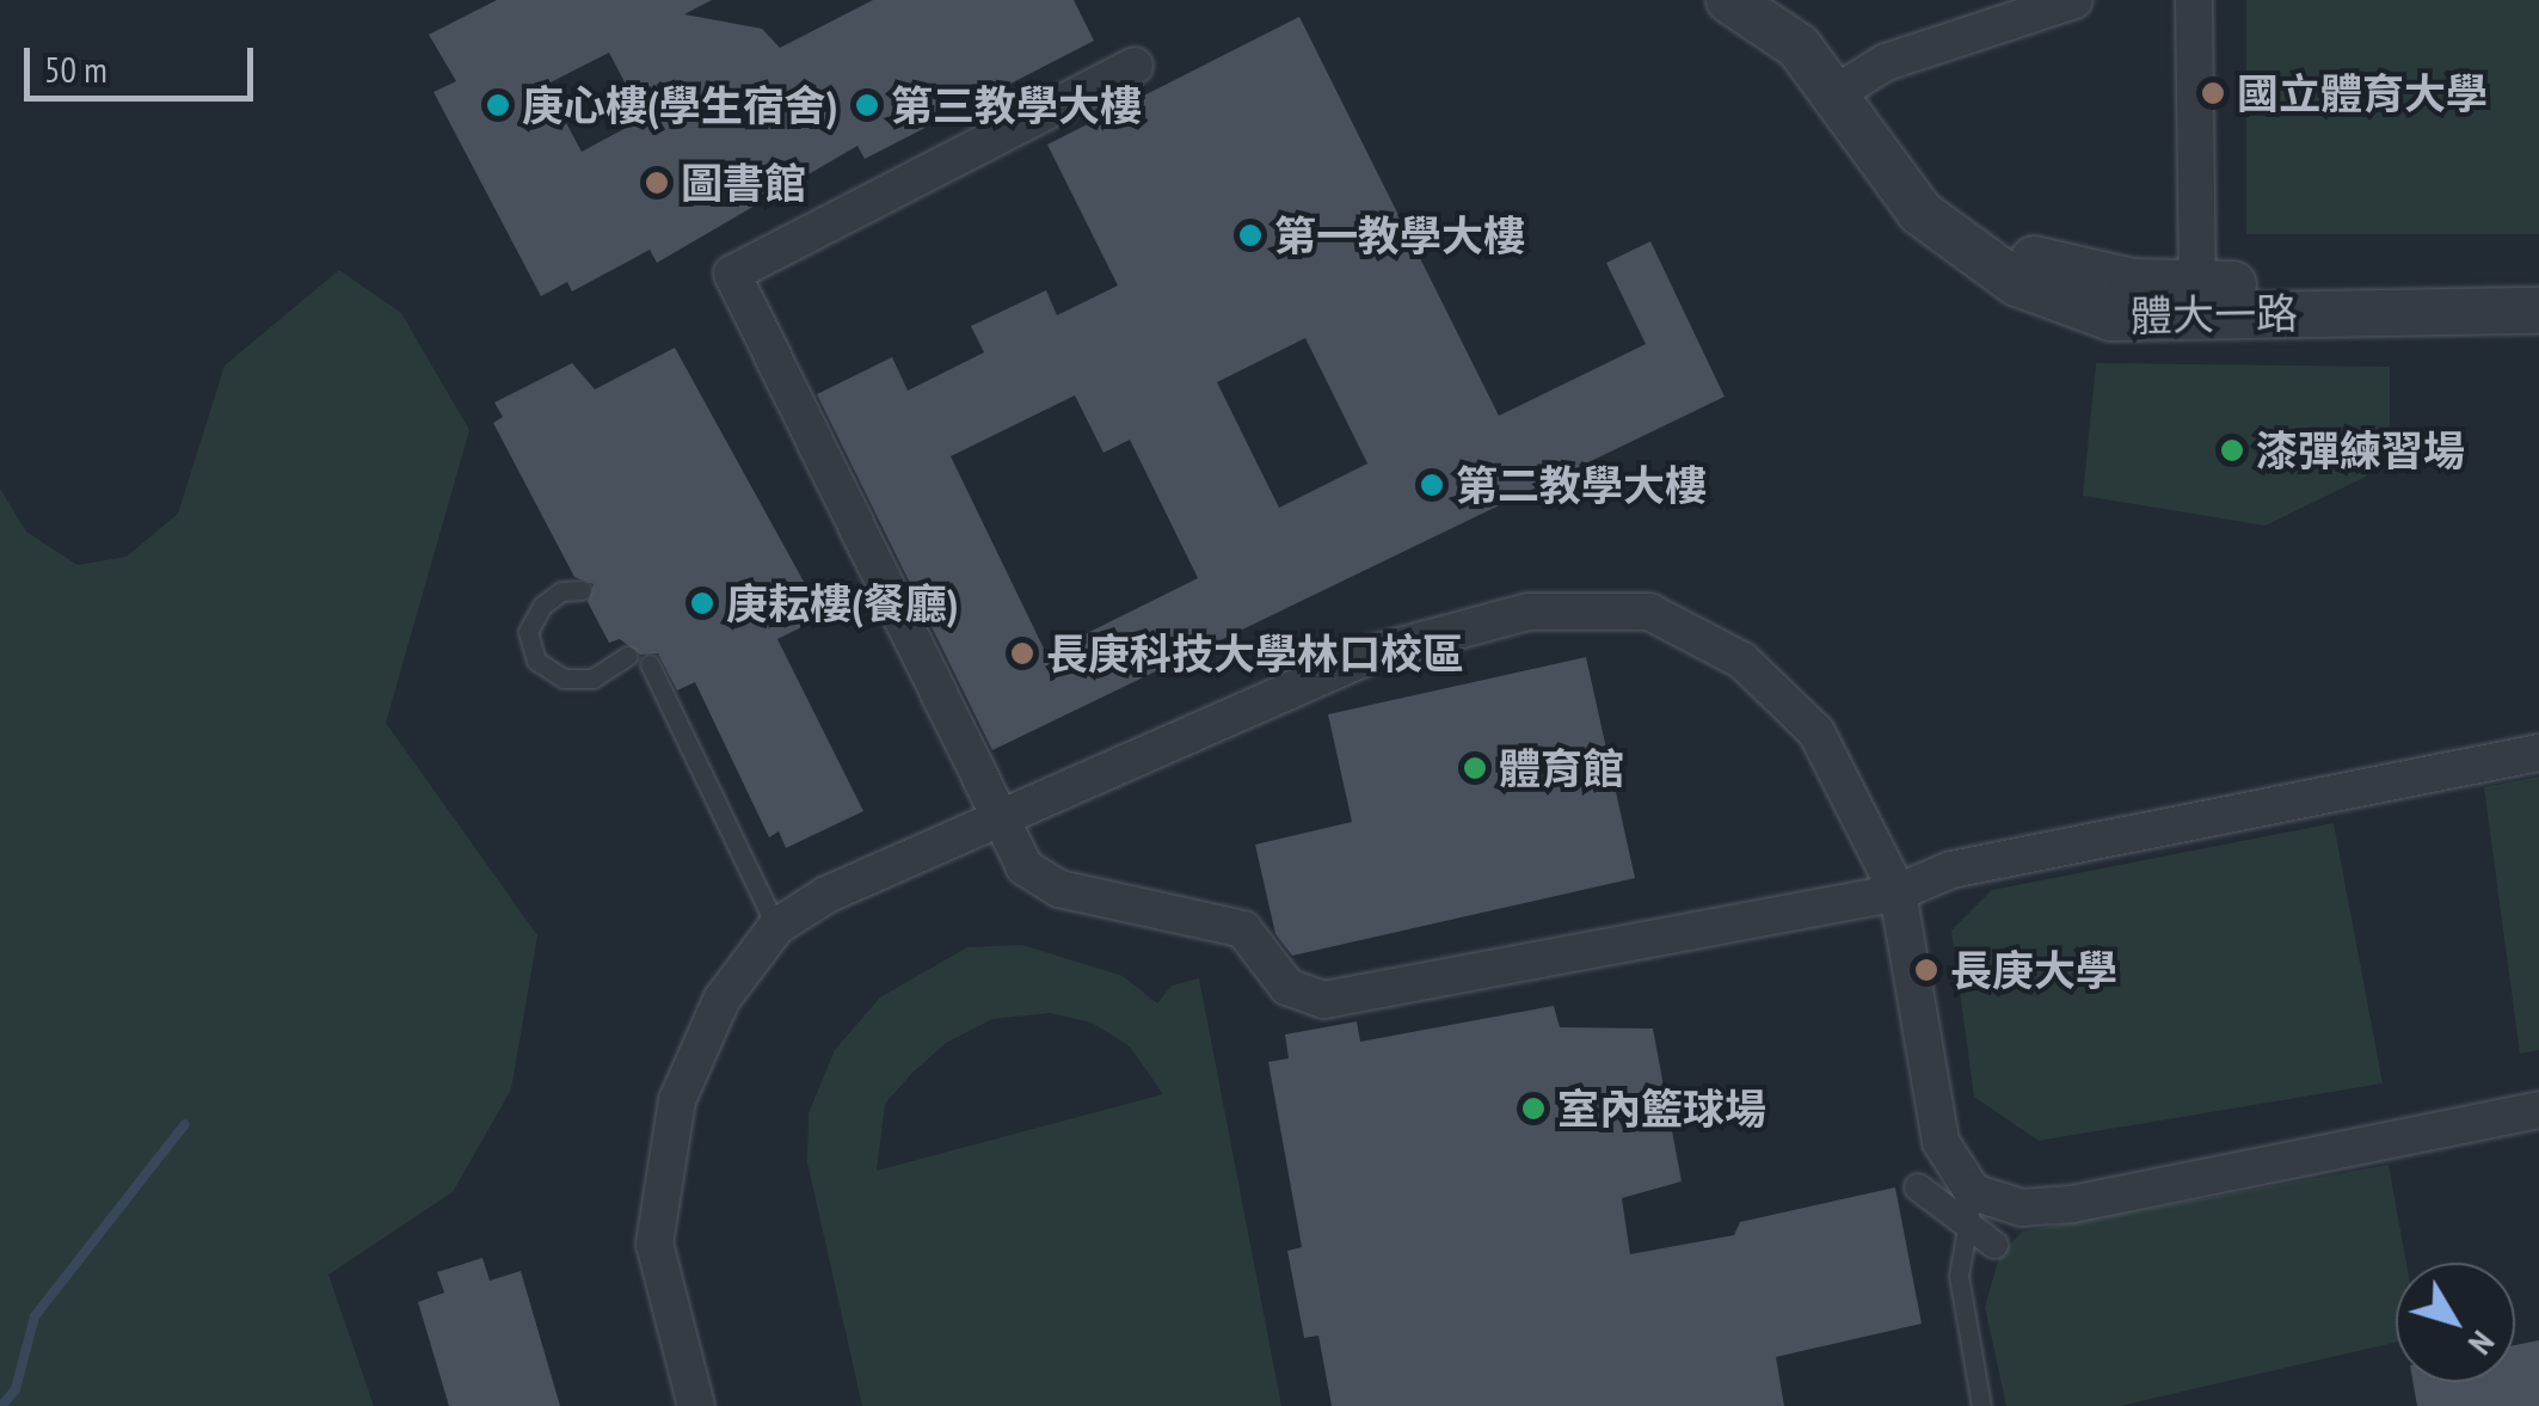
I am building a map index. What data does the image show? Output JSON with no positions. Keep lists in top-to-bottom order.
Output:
{
  "streets": {
    "street": ["體大一路"]
  },
  "places": [
    "國立體育大學",
    "庚心樓(學生宿舍)",
    "第三教學大樓",
    "圖書館",
    "第一教學大樓",
    "漆彈練習場",
    "第二教學大樓",
    "庚耘樓(餐廳)",
    "長庚科技大學林口校區",
    "體育館",
    "長庚大學",
    "室內籃球場"
  ],
  "scale_bar": "50 m",
  "north": "bottom right"
}
